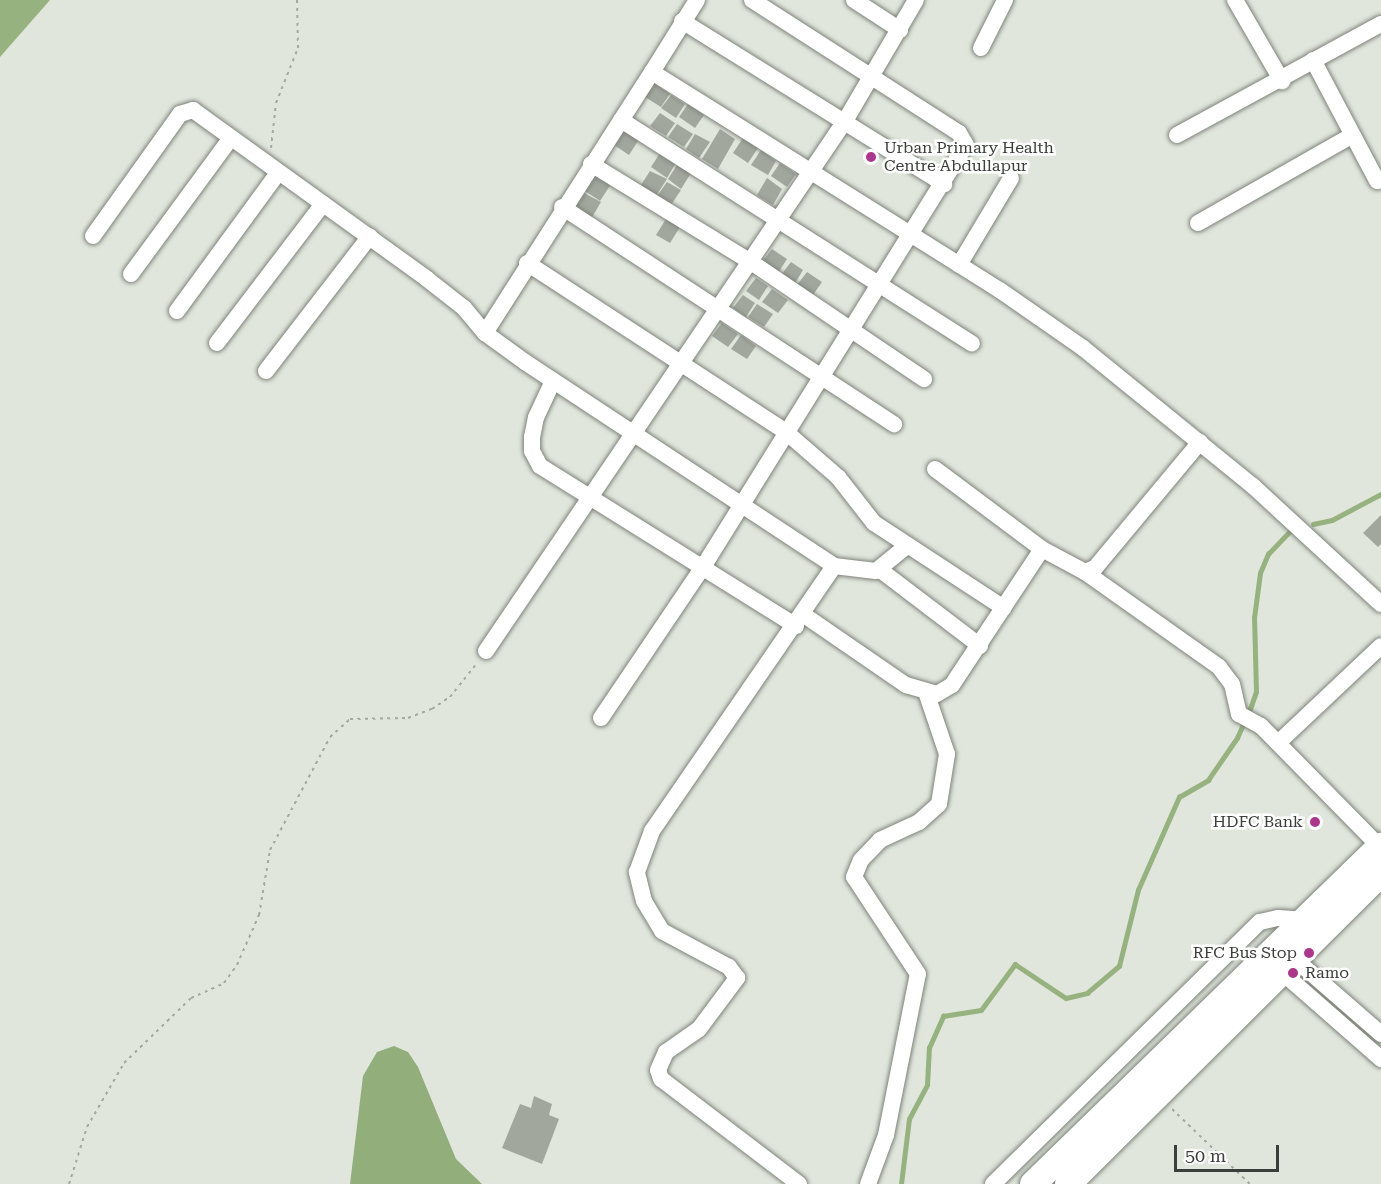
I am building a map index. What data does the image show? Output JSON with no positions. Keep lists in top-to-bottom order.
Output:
{
  "places": [
    "Urban Primary Health Centre Abdullapur",
    "HDFC Bank",
    "RFC Bus Stop",
    "Ramo"
  ],
  "scale_bar": "50 m"
}
